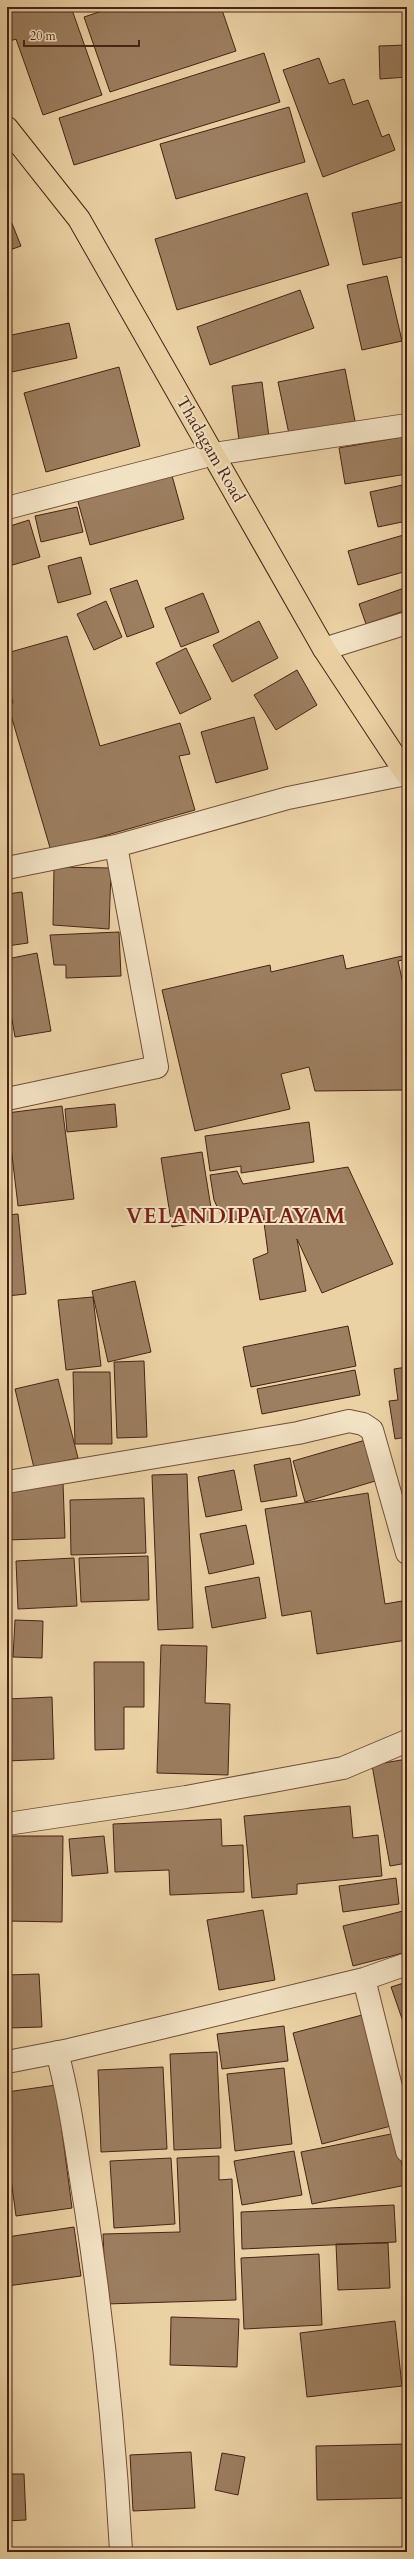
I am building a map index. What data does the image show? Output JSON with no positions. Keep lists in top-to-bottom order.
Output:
{
  "streets": {
    "main road": ["Thadagam Road"]
  },
  "districts": ["VELANDIPALAYAM"],
  "scale_bar": "20 m"
}
